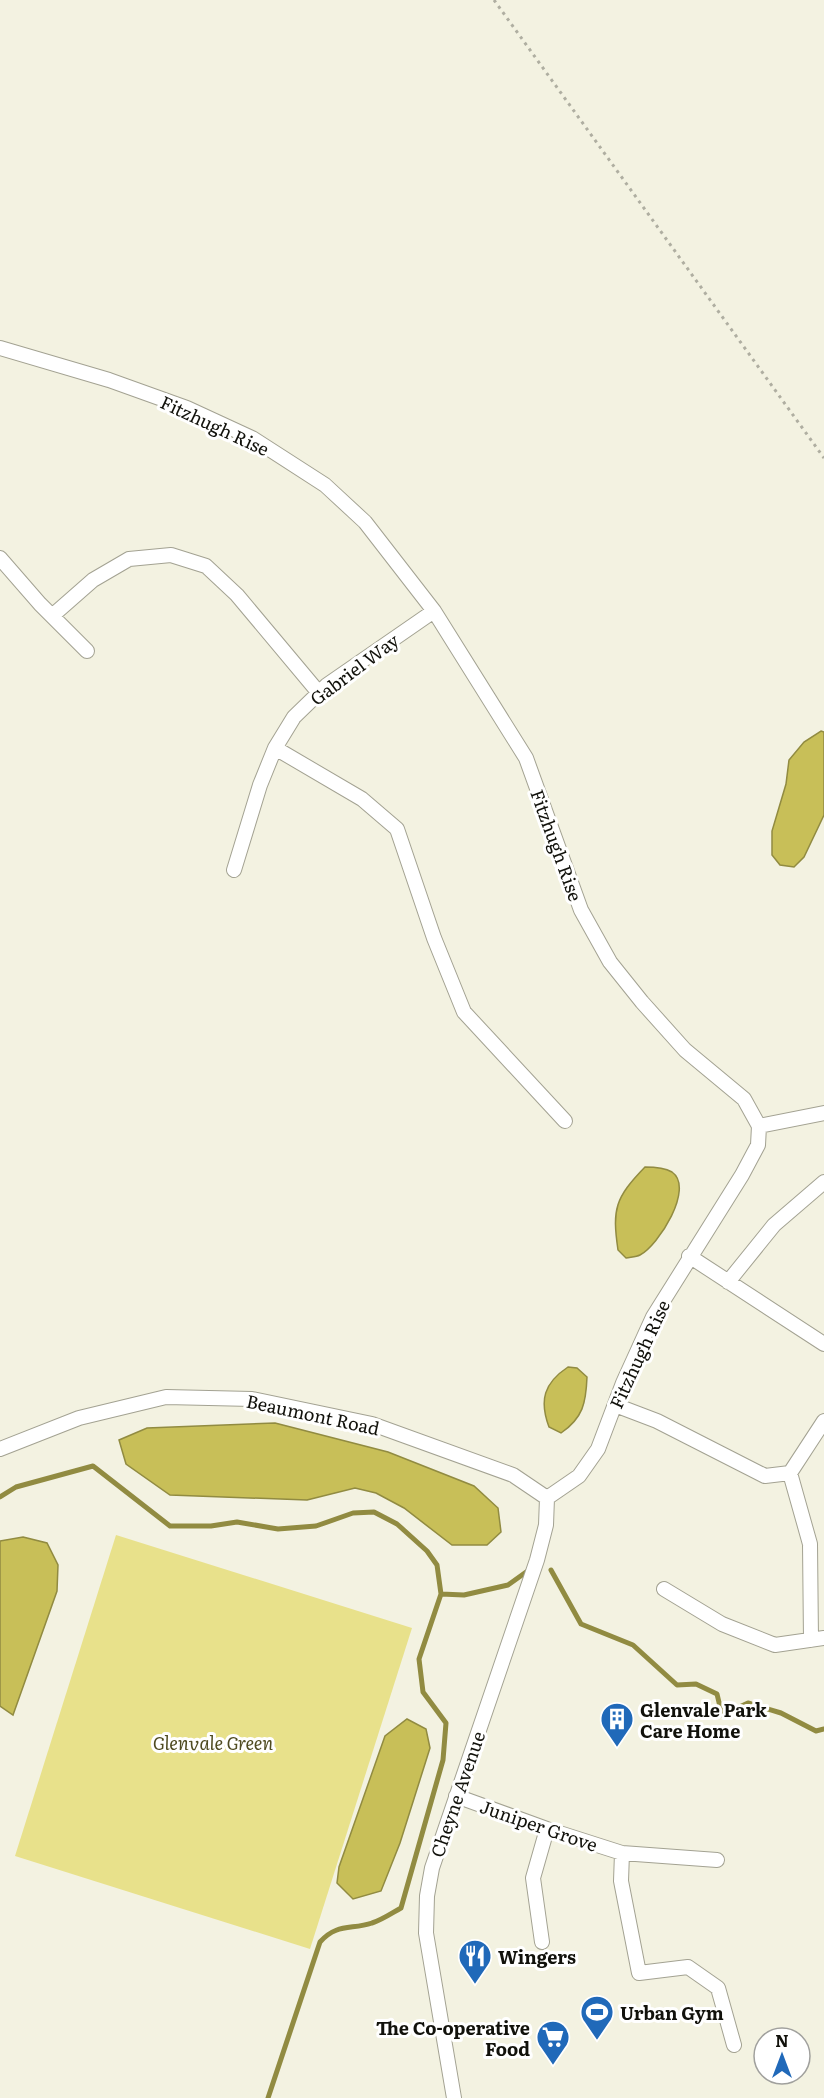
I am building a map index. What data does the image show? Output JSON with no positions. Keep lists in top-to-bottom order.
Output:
{
  "streets": {
    "street": [
      "Fitzhugh Rise",
      "Gabriel Way",
      "Beaumont Road",
      "Cheyne Avenue",
      "Juniper Grove"
    ]
  },
  "crossings": [
    ["Fitzhugh Rise", "Gabriel Way"],
    ["Fitzhugh Rise", "Beaumont Road"],
    ["Fitzhugh Rise", "Cheyne Avenue"],
    ["Beaumont Road", "Cheyne Avenue"],
    ["Cheyne Avenue", "Juniper Grove"]
  ],
  "parks": ["Glenvale Green"],
  "places": {
    "building": ["Glenvale Park Care Home"],
    "restaurant": ["Wingers"],
    "sports": ["Urban Gym"],
    "supermarket": ["The Co-operative Food"]
  },
  "north": "top"
}
